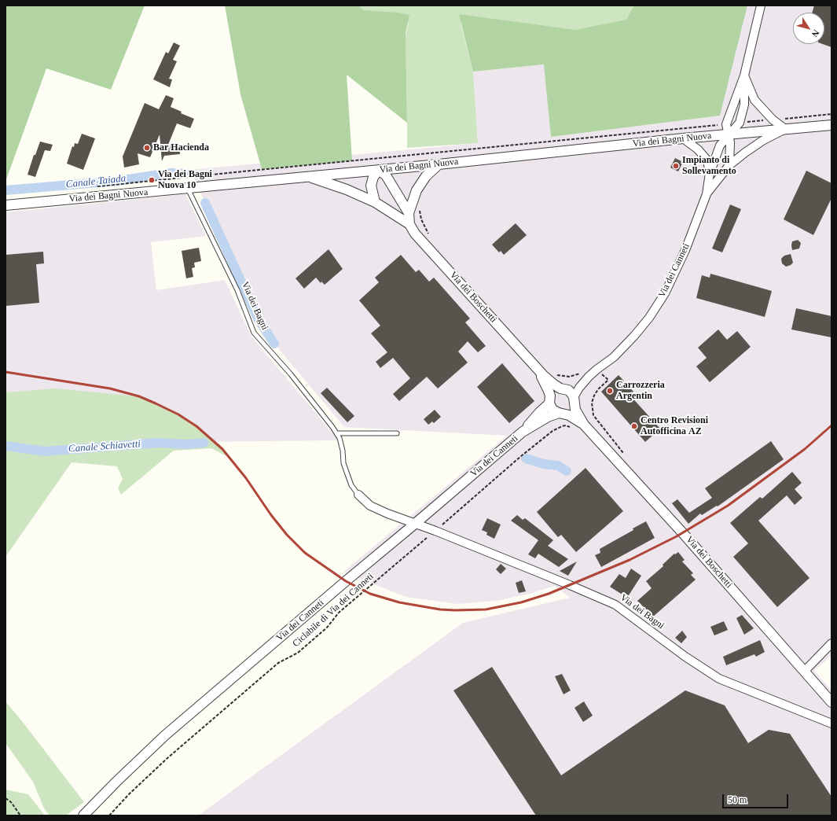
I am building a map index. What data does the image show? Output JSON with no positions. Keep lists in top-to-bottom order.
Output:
{
  "streets": {
    "street": [
      "Via dei Bagni Nuova",
      "Via dei Canneti",
      "Via dei Boschetti",
      "Via dei Bagni"
    ],
    "path": ["Ciclabile di Via dei Canneti"]
  },
  "crossings": [
    ["Via dei Bagni Nuova", "Via dei Canneti"],
    ["Via dei Bagni Nuova", "Via dei Boschetti"],
    ["Via dei Bagni Nuova", "Via dei Bagni"],
    ["Via dei Canneti", "Via dei Boschetti"],
    ["Via dei Canneti", "Via dei Bagni"],
    ["Via dei Bagni", "Ciclabile di Via dei Canneti"]
  ],
  "water": ["Canale Taiada", "Canale Schiavetti"],
  "places": [
    "Bar Hacienda",
    "Impianto di Sollevamento",
    "Via dei Bagni Nuova 10",
    "Carrozzeria Argentin",
    "Centro Revisioni Autofficina AZ"
  ],
  "scale_bar": "50 m",
  "north": "bottom right"
}
